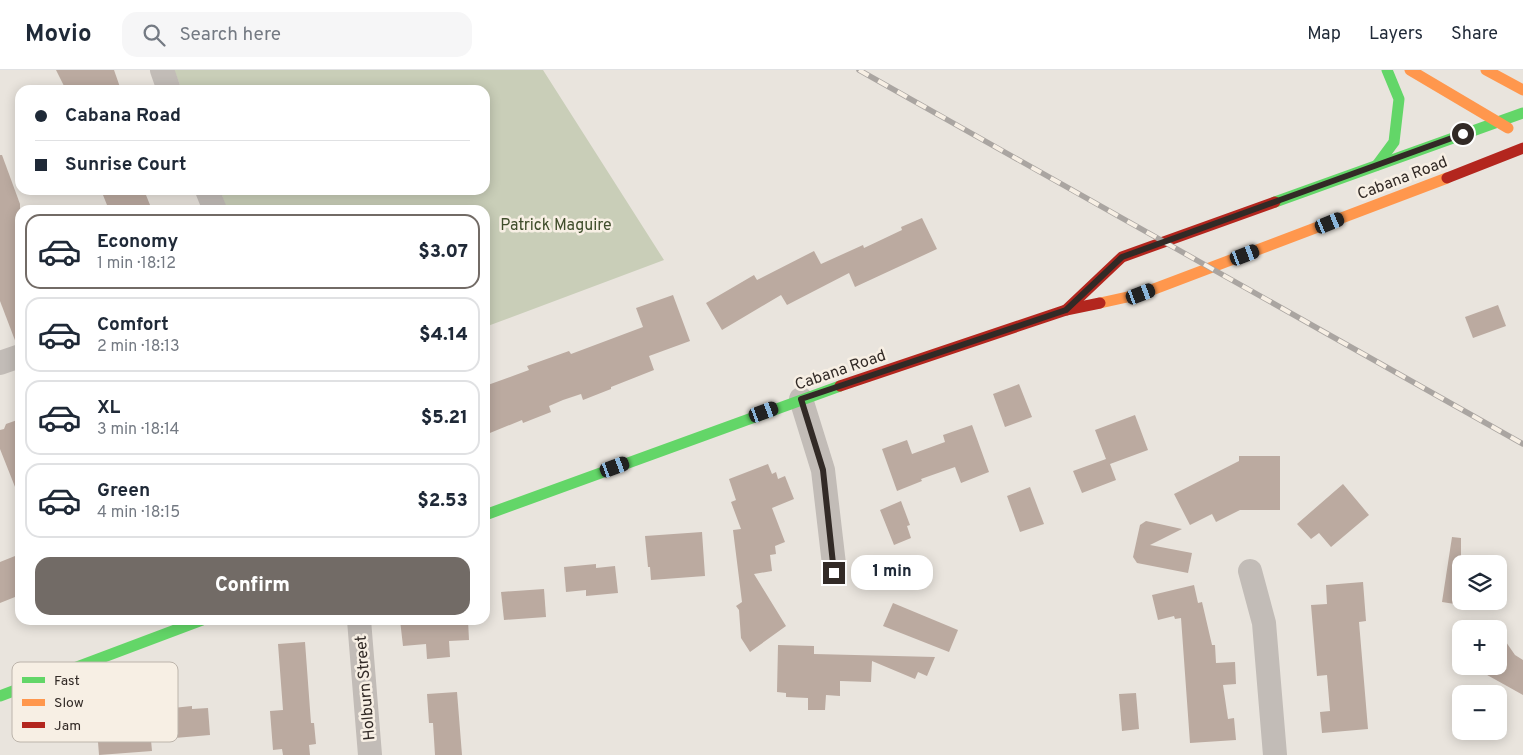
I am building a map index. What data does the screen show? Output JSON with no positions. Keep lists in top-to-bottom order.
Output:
{
  "streets": {
    "main road": ["Cabana Road"],
    "street": ["Holburn Street"]
  },
  "parks": ["Patrick Maguire"],
  "legend": ["Fast", "Slow", "Jam"],
  "page": {
    "header": "Movio",
    "search": "Search here",
    "nav": ["Map", "Layers", "Share"],
    "banner": ["Cabana Road", "Sunrise Court"],
    "list": [
      {
        "name": "Economy",
        "note": "1 min · 18:12",
        "value": "$3.07"
      },
      {
        "name": "Comfort",
        "note": "2 min · 18:13",
        "value": "$4.14"
      },
      {
        "name": "XL",
        "note": "3 min · 18:14",
        "value": "$5.21"
      },
      {
        "name": "Green",
        "note": "4 min · 18:15",
        "value": "$2.53"
      }
    ],
    "buttons": "Confirm",
    "map_buttons": ["+", "−"],
    "bubble": "1 min"
  }
}
